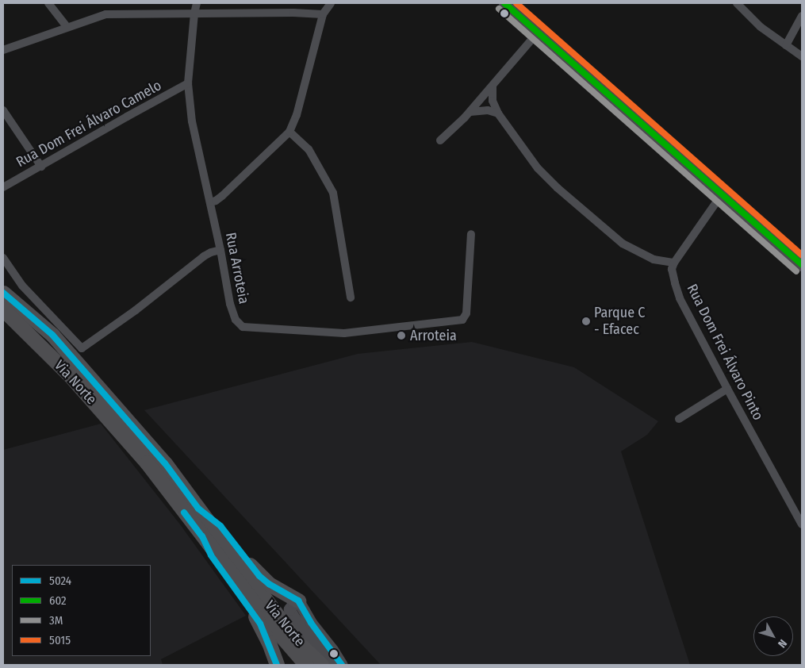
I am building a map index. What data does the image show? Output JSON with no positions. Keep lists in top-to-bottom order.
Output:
{
  "streets": {
    "highway": ["Via Norte"],
    "street": ["Rua Dom Frei Álvaro Camelo", "Rua Arroteia", "Rua Dom Frei Álvaro Pinto"]
  },
  "crossings": [
    ["Rua Dom Frei Álvaro Camelo", "Rua Arroteia"]
  ],
  "places": ["Parque C - Efacec", "Arroteia"],
  "lines": [
    "transit line 602",
    "transit line 5015",
    "transit line 3M",
    "transit line 5024"
  ],
  "legend": [
    "5024",
    "602",
    "3M",
    "5015"
  ],
  "north": "bottom right"
}
